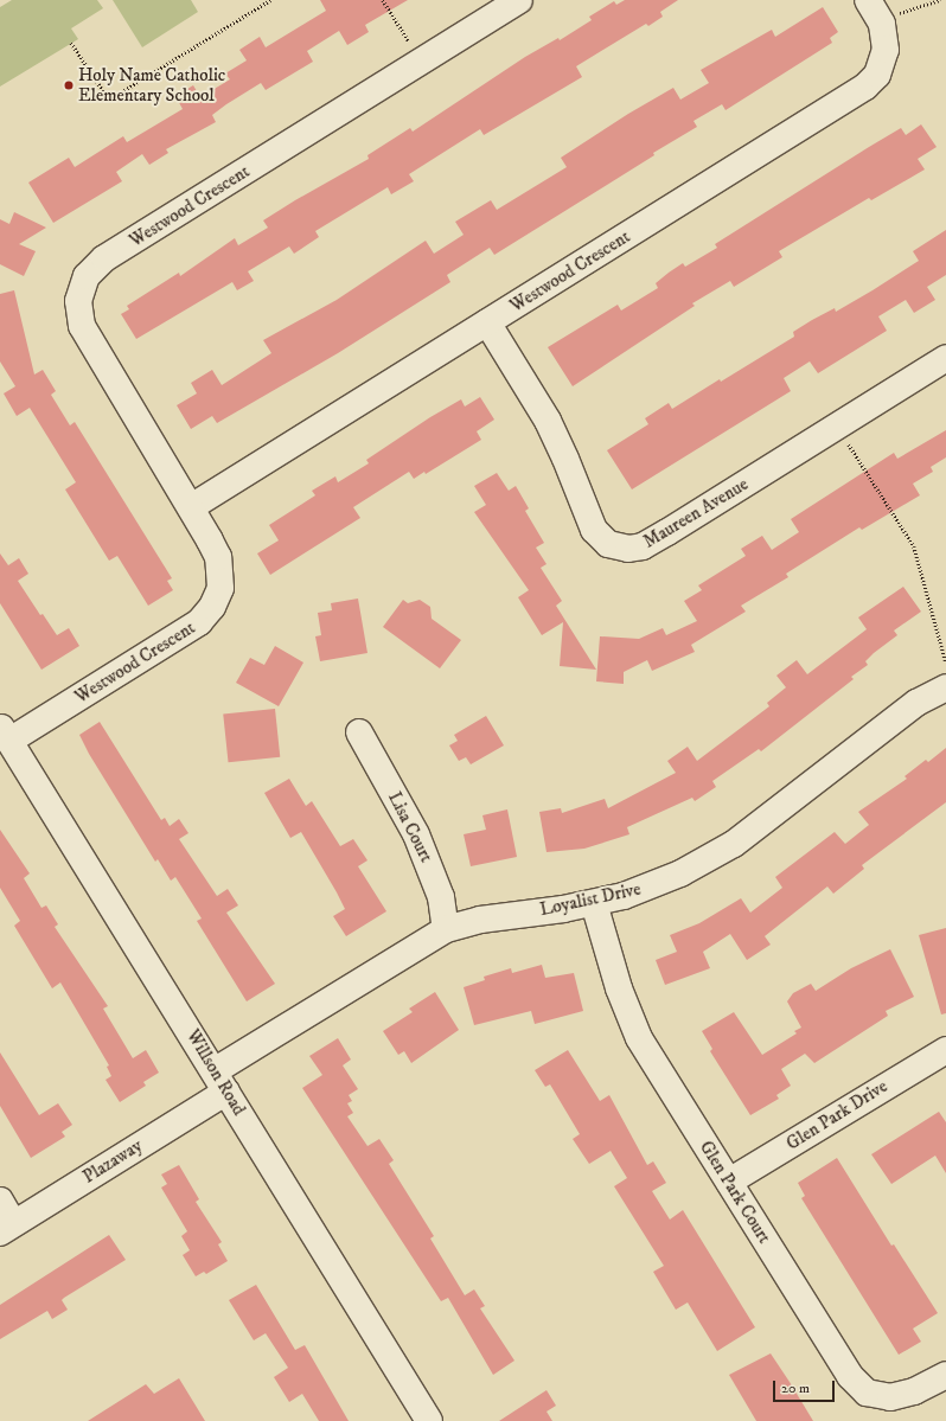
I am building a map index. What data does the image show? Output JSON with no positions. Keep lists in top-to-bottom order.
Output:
{
  "streets": {
    "street": [
      "Westwood Crescent",
      "Maureen Avenue",
      "Lisa Court",
      "Loyalist Drive",
      "Willson Road",
      "Glen Park Drive",
      "Plazaway",
      "Glen Park Court"
    ]
  },
  "crossings": [
    ["Westwood Crescent", "Maureen Avenue"],
    ["Westwood Crescent", "Willson Road"],
    ["Lisa Court", "Loyalist Drive"],
    ["Loyalist Drive", "Willson Road"],
    ["Loyalist Drive", "Plazaway"],
    ["Loyalist Drive", "Glen Park Court"],
    ["Willson Road", "Plazaway"],
    ["Glen Park Drive", "Glen Park Court"]
  ],
  "places": ["Holy Name Catholic Elementary School"],
  "scale_bar": "20 m"
}
